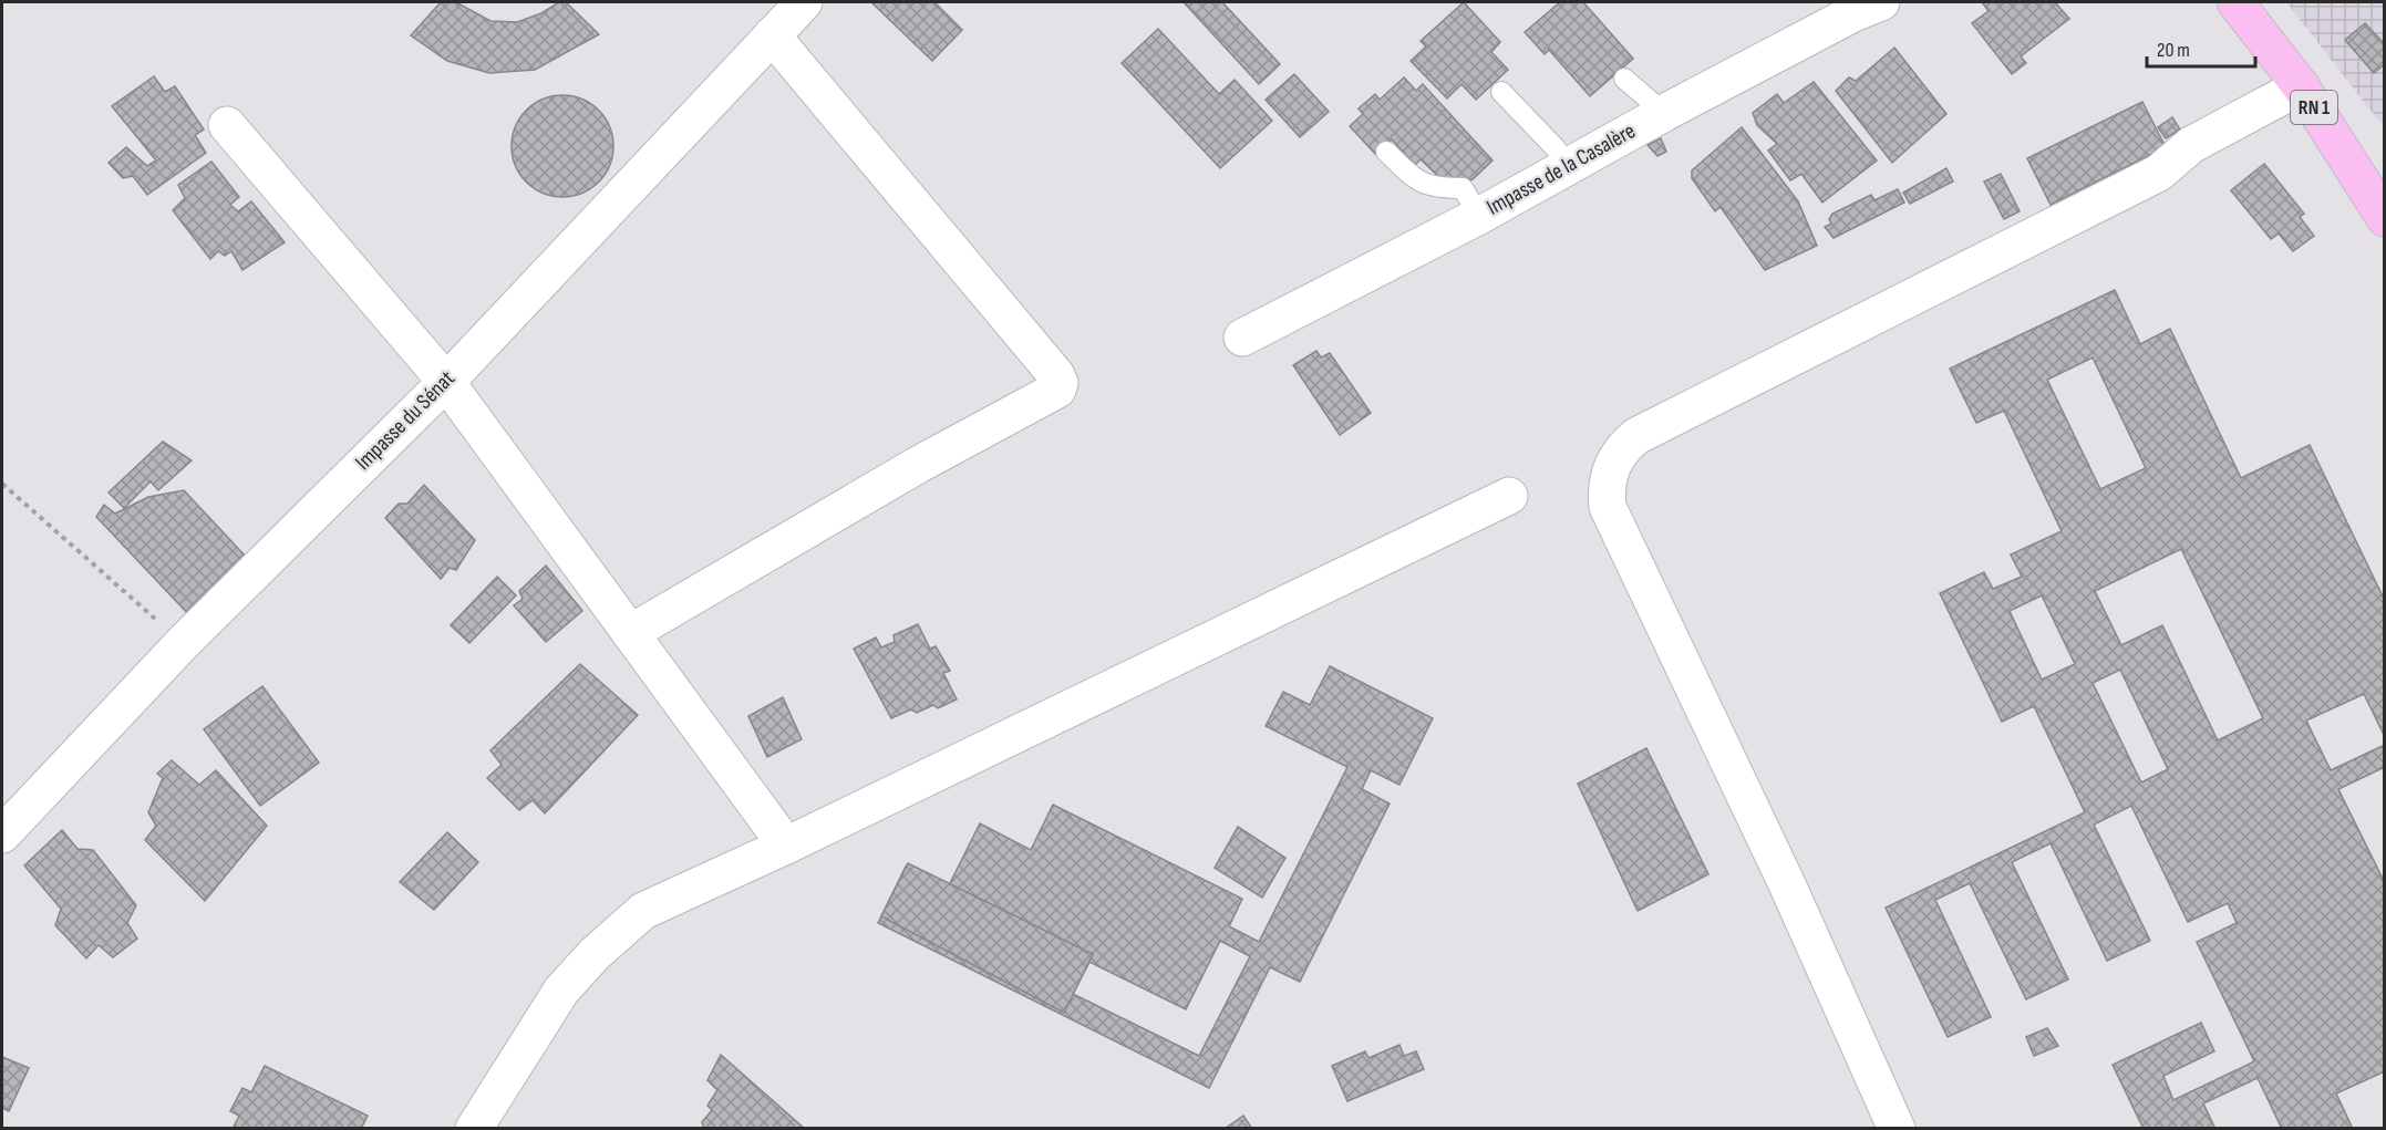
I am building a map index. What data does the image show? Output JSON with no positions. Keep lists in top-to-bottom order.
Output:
{
  "streets": {
    "main road": ["RN 1"],
    "street": ["Impasse de la Casalère", "Impasse du Sénat"]
  },
  "scale_bar": "20 m"
}
